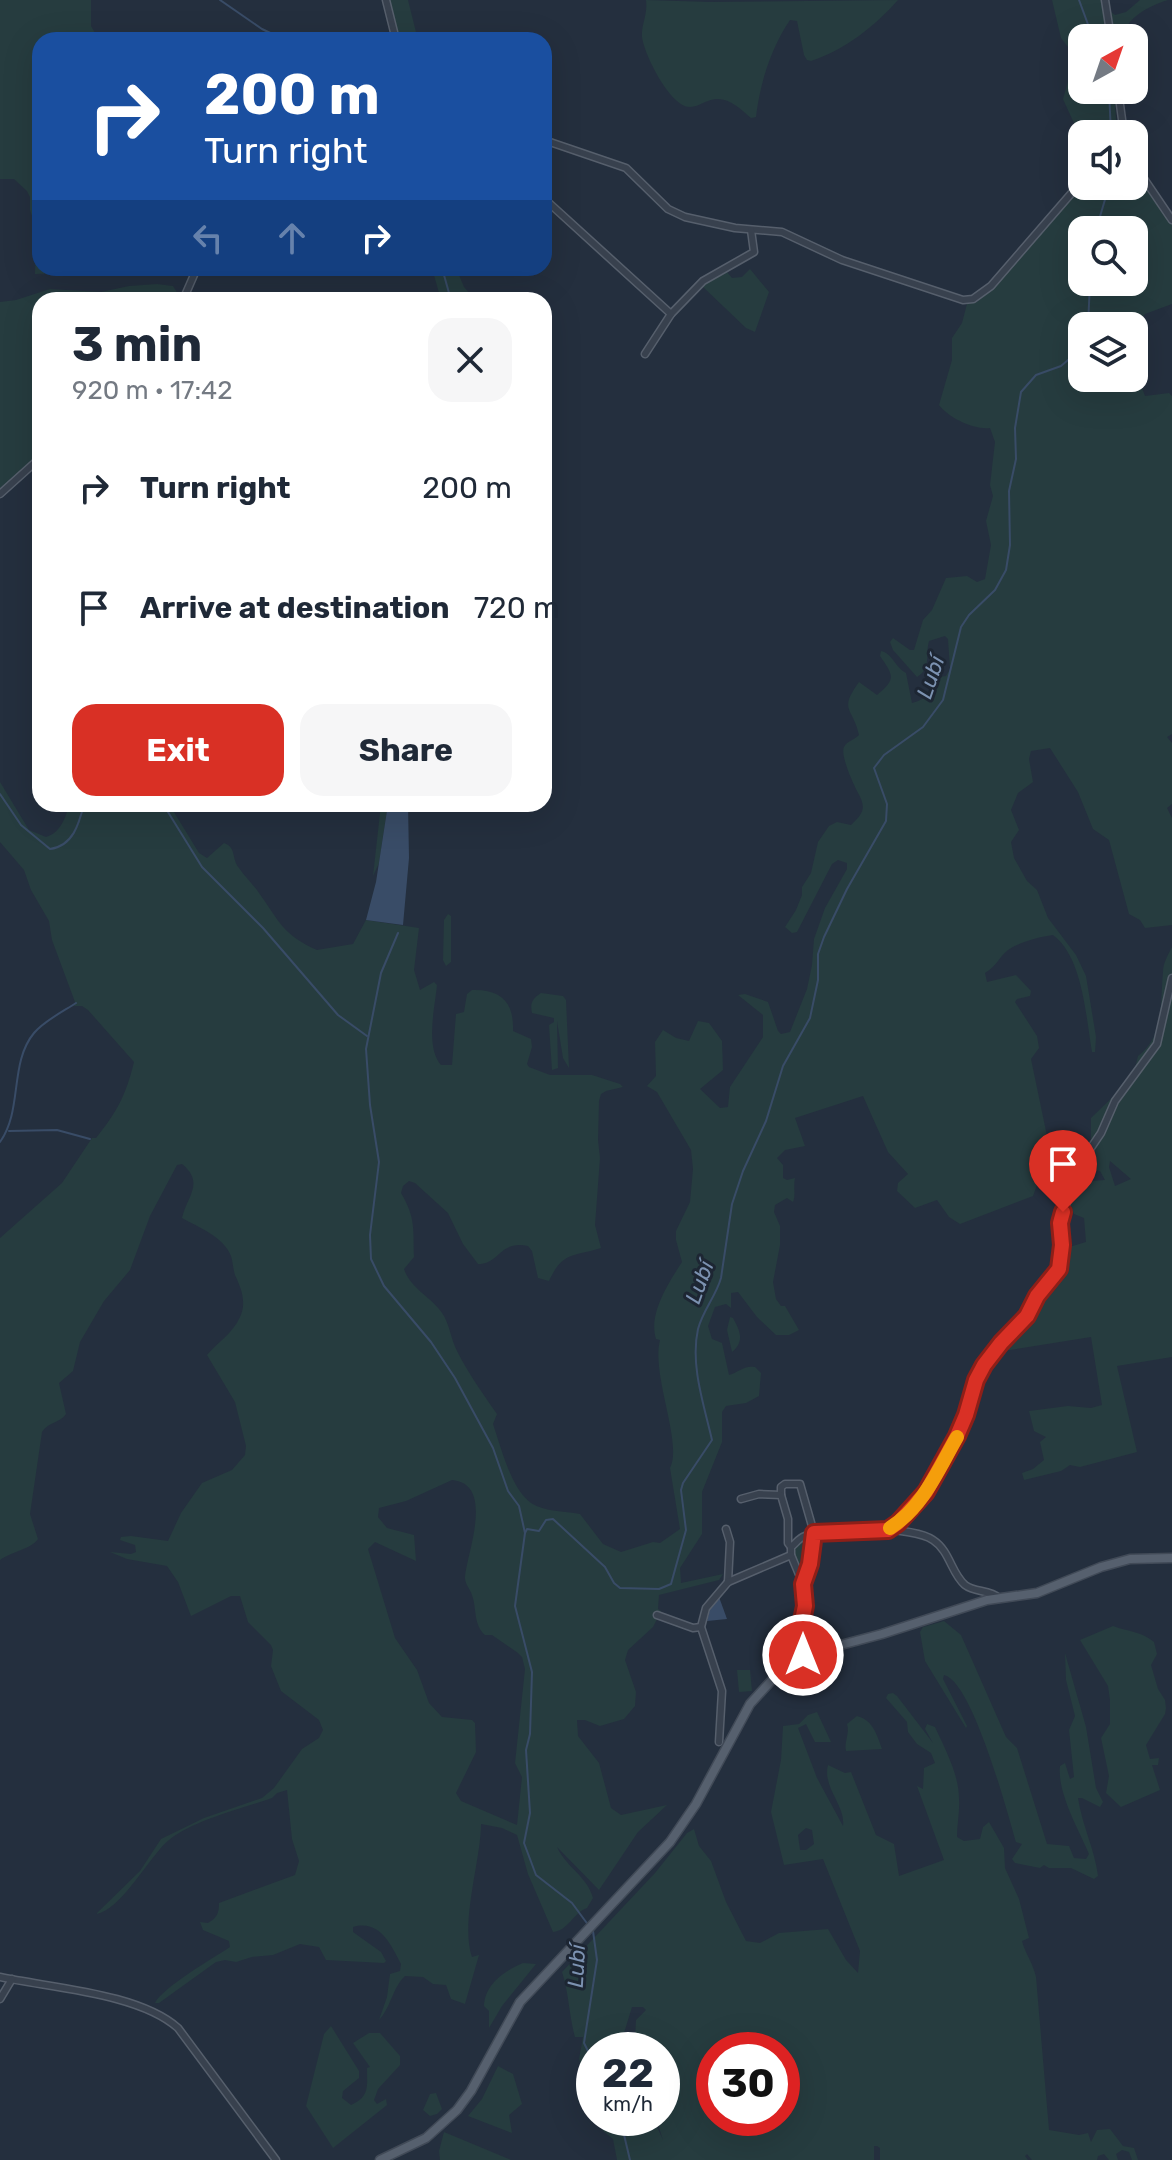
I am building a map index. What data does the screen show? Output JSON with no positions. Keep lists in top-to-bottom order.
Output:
{
  "water": ["Lubí"],
  "north": "top right",
  "page": {
    "turn": ["200 m", "Turn right"],
    "heading": ["3 min", "920 m · 17:42"],
    "list": [
      {
        "name": "Turn right",
        "value": "200 m"
      },
      {
        "name": "Arrive at destination",
        "value": "720 m"
      }
    ],
    "buttons": ["Exit", "Share"],
    "speed": "22 km/h",
    "limit": "30"
  }
}
